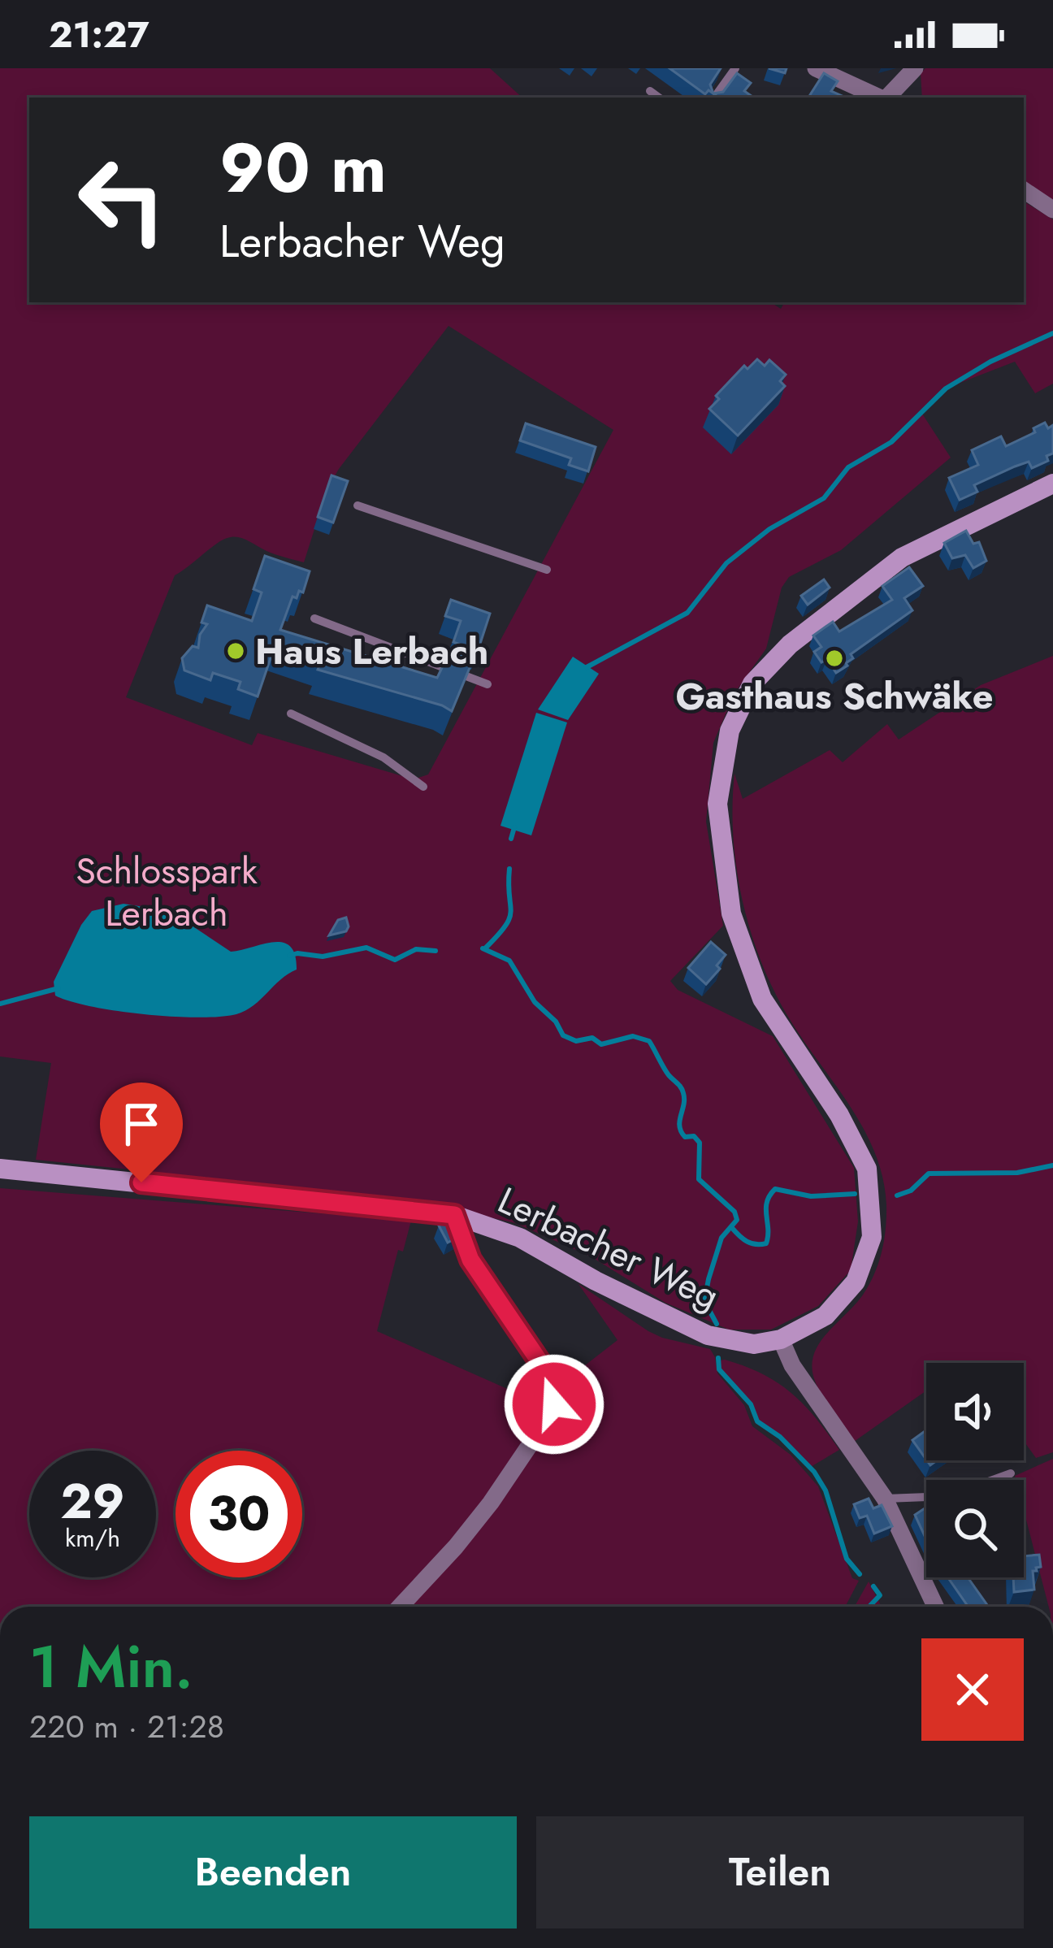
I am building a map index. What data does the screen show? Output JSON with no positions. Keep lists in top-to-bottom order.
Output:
{
  "streets": {
    "street": ["Lerbacher Weg"]
  },
  "parks": ["Schlosspark Lerbach"],
  "places": ["Haus Lerbach", "Gasthaus Schwäke"],
  "page": {
    "status": "21:27",
    "turn": ["90 m", "Lerbacher Weg"],
    "speed": "29 km/h",
    "limit": "30",
    "heading": ["1 Min.", "220 m · 21:28"],
    "buttons": ["Beenden", "Teilen"]
  }
}
